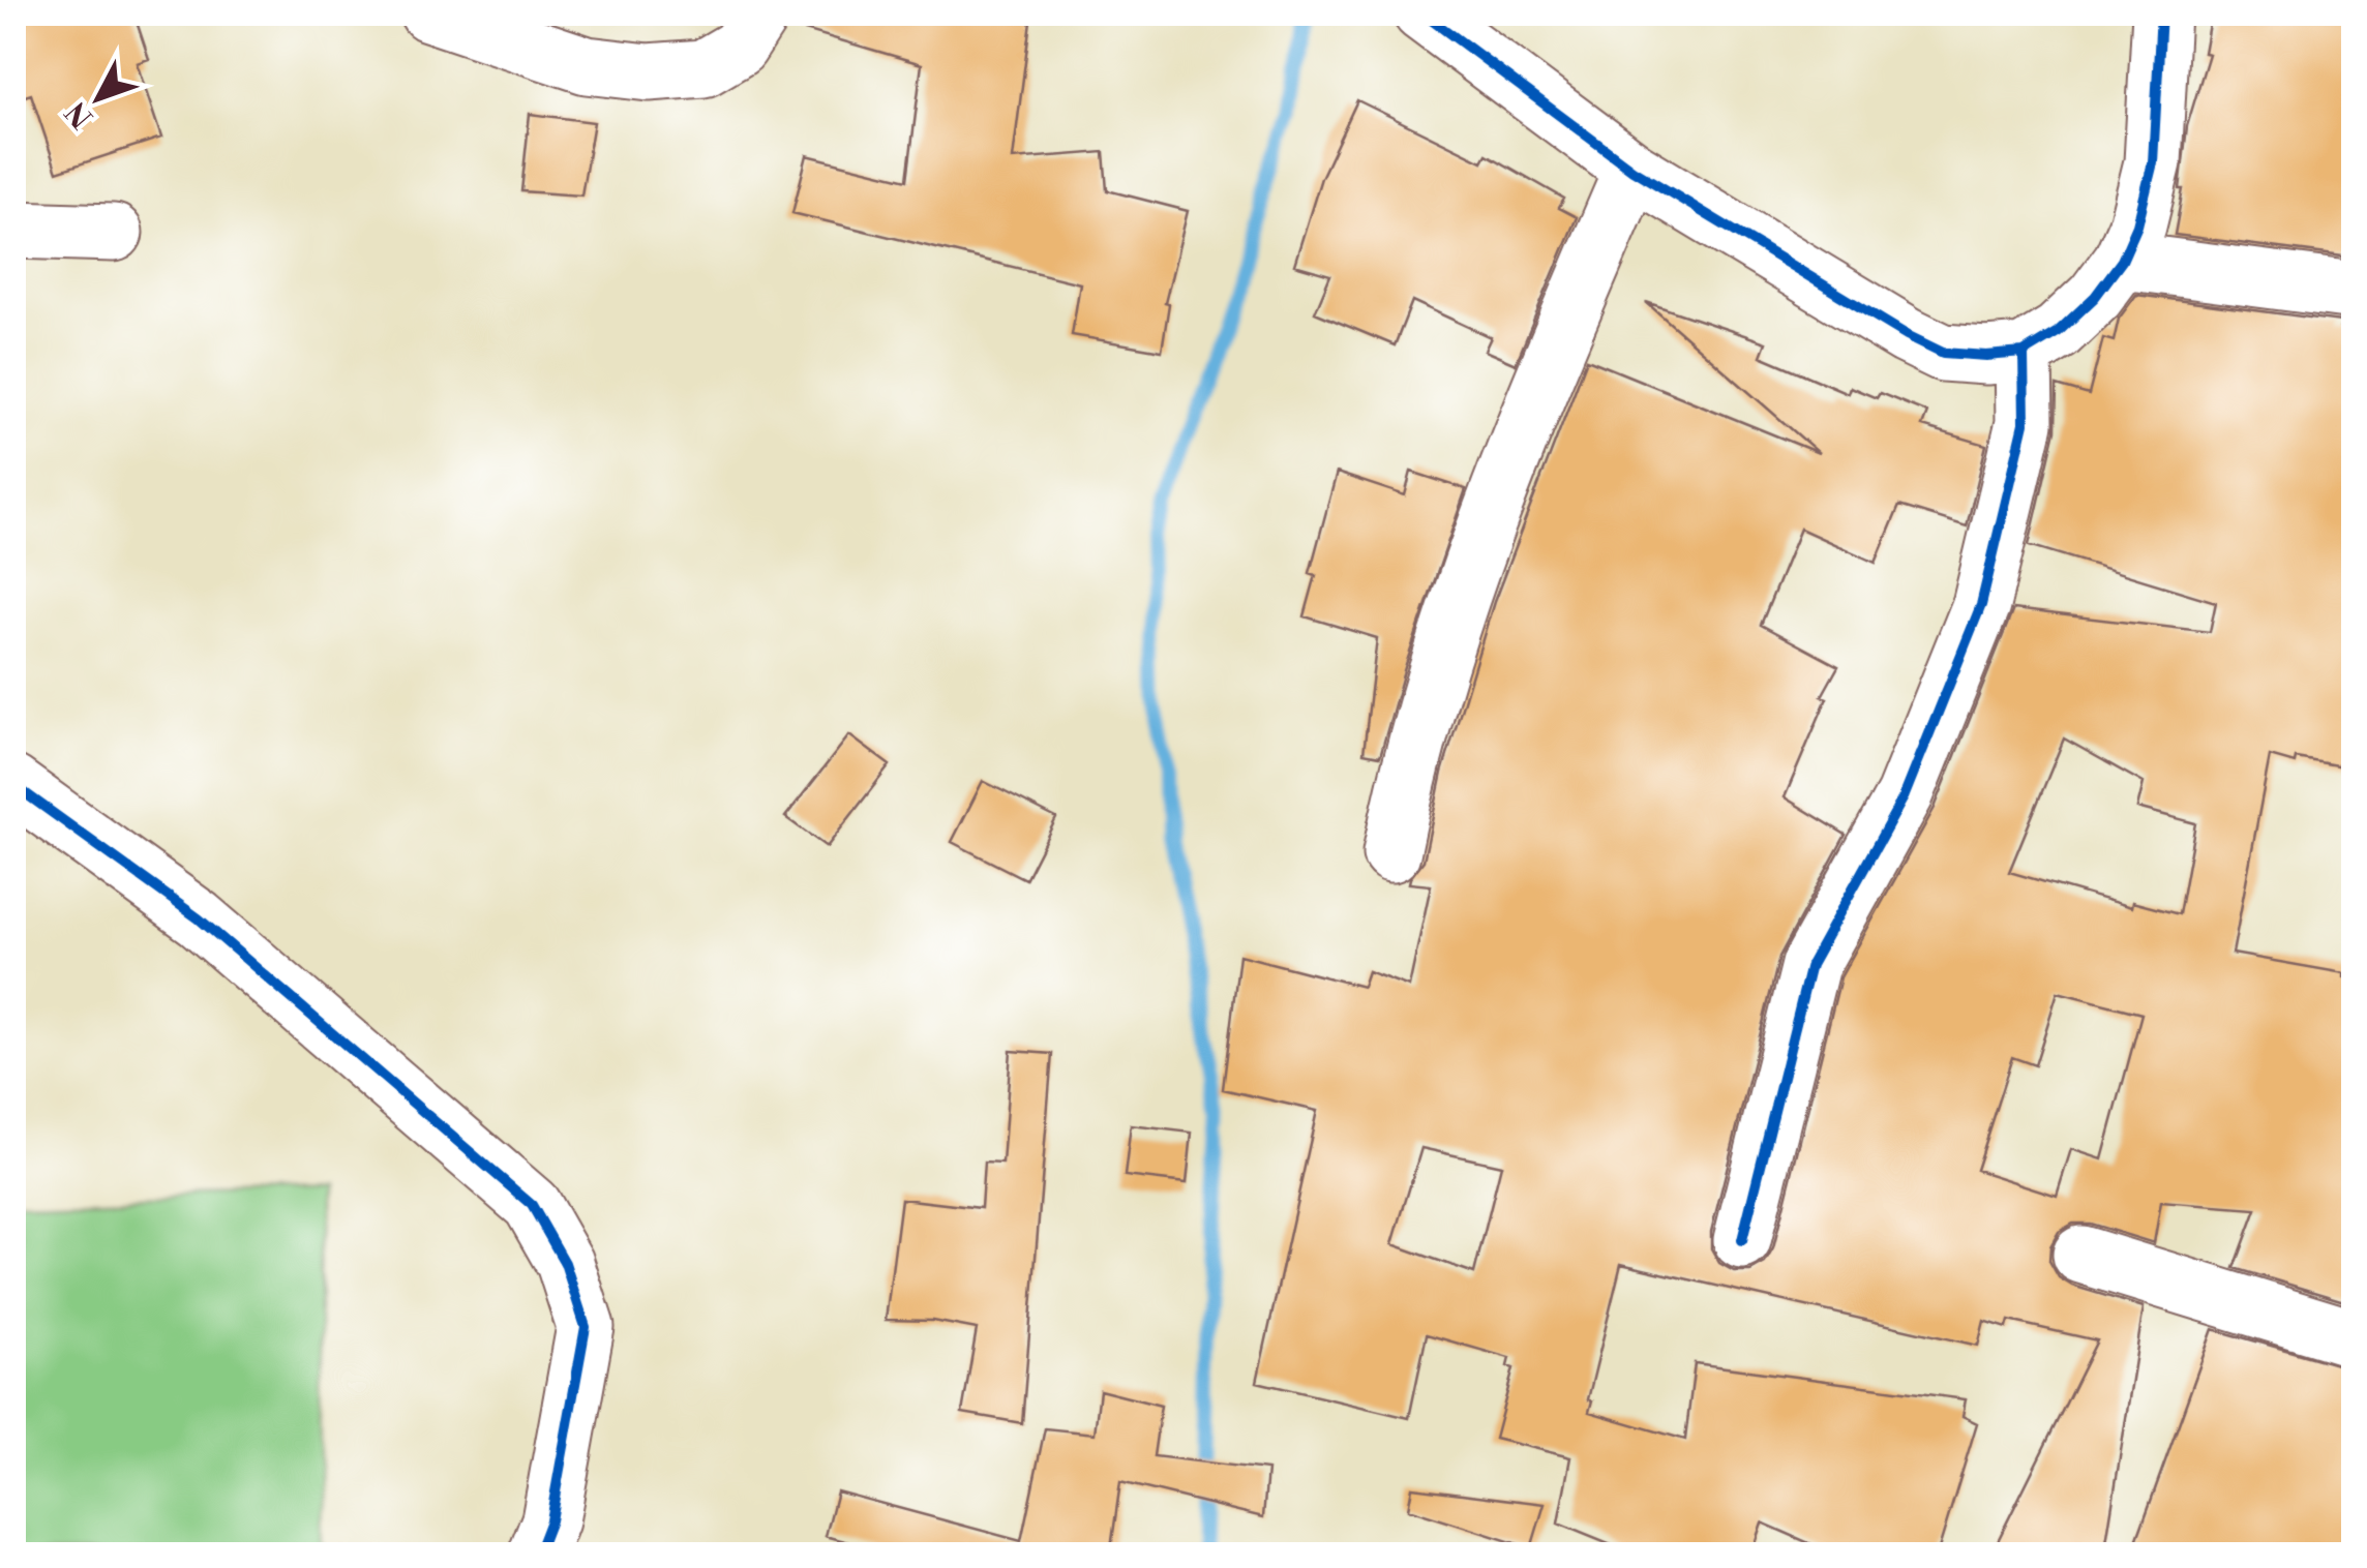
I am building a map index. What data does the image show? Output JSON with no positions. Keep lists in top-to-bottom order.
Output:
{
  "north": "bottom left"
}
